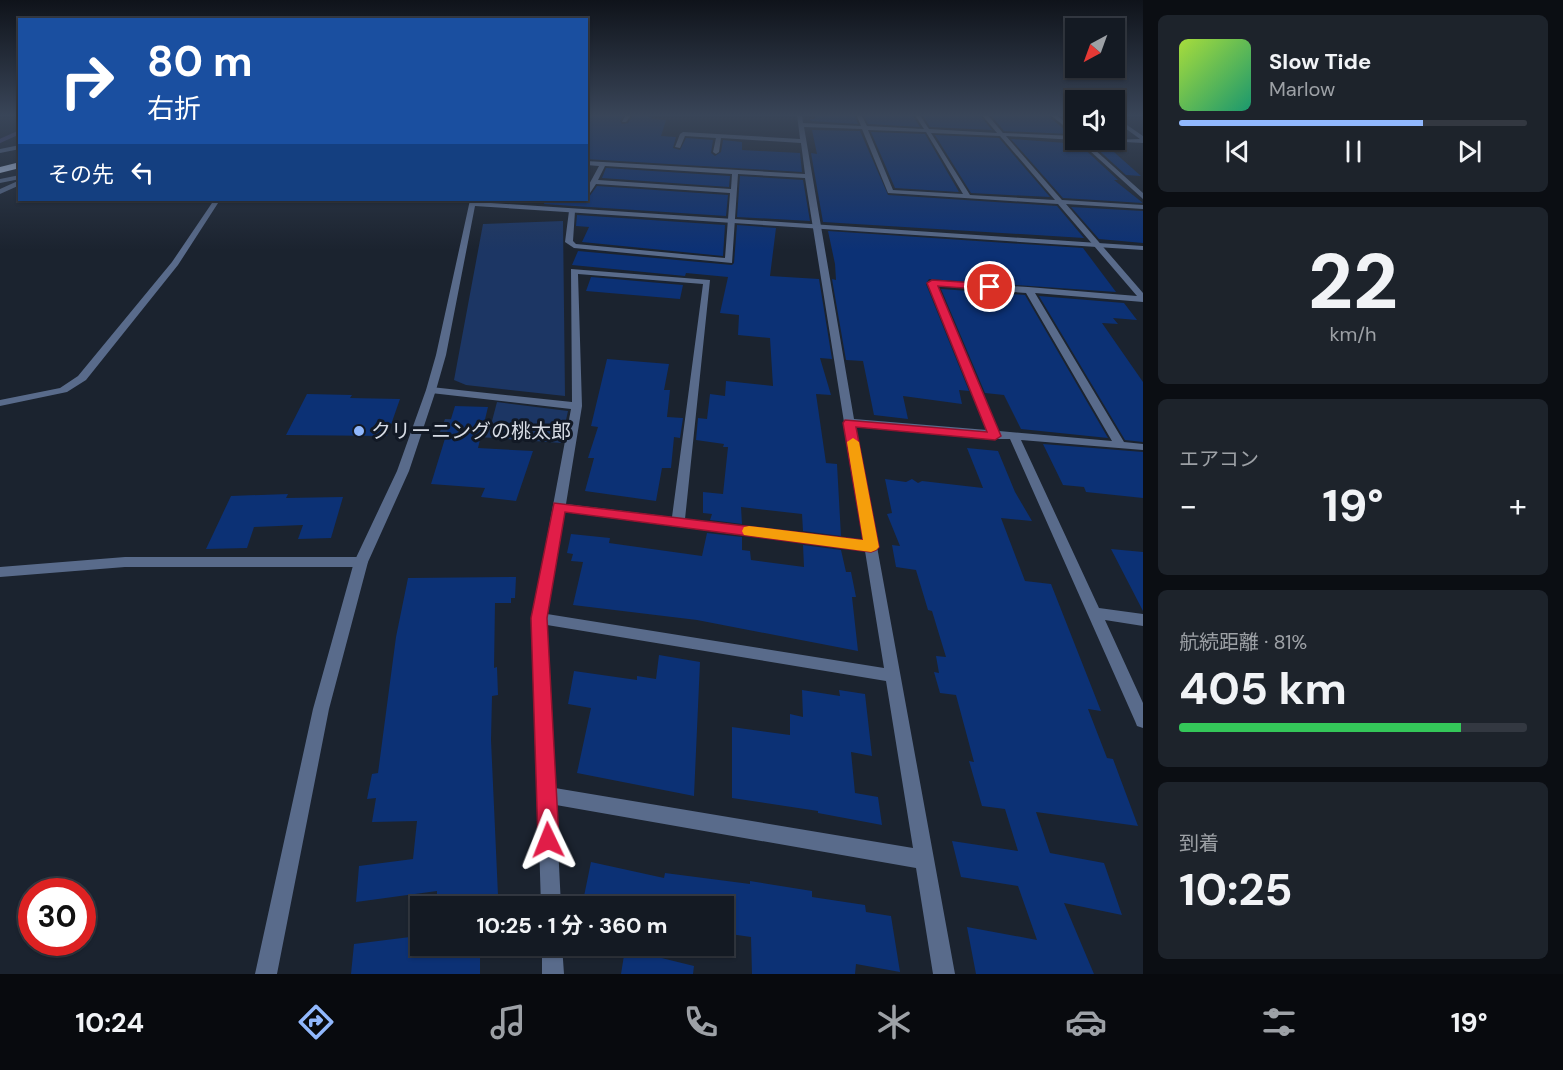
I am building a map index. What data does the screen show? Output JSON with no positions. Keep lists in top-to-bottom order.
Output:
{
  "places": ["クリーニングの桃太郎"],
  "north": "bottom left",
  "page": {
    "turn": ["80 m", "右折"],
    "song": ["Slow Tide", "Marlow"],
    "then": "その先",
    "tile": [
      ["22", "km/h"],
      "エアコン",
      ["航続距離 · 81%", "405 km"],
      ["到着", "10:25"]
    ],
    "heat": ["−", "19°", "+"],
    "limit": "30",
    "trip": "10:25 · 1 分 · 360 m",
    "tabs": ["10:24", "19°"]
  }
}
